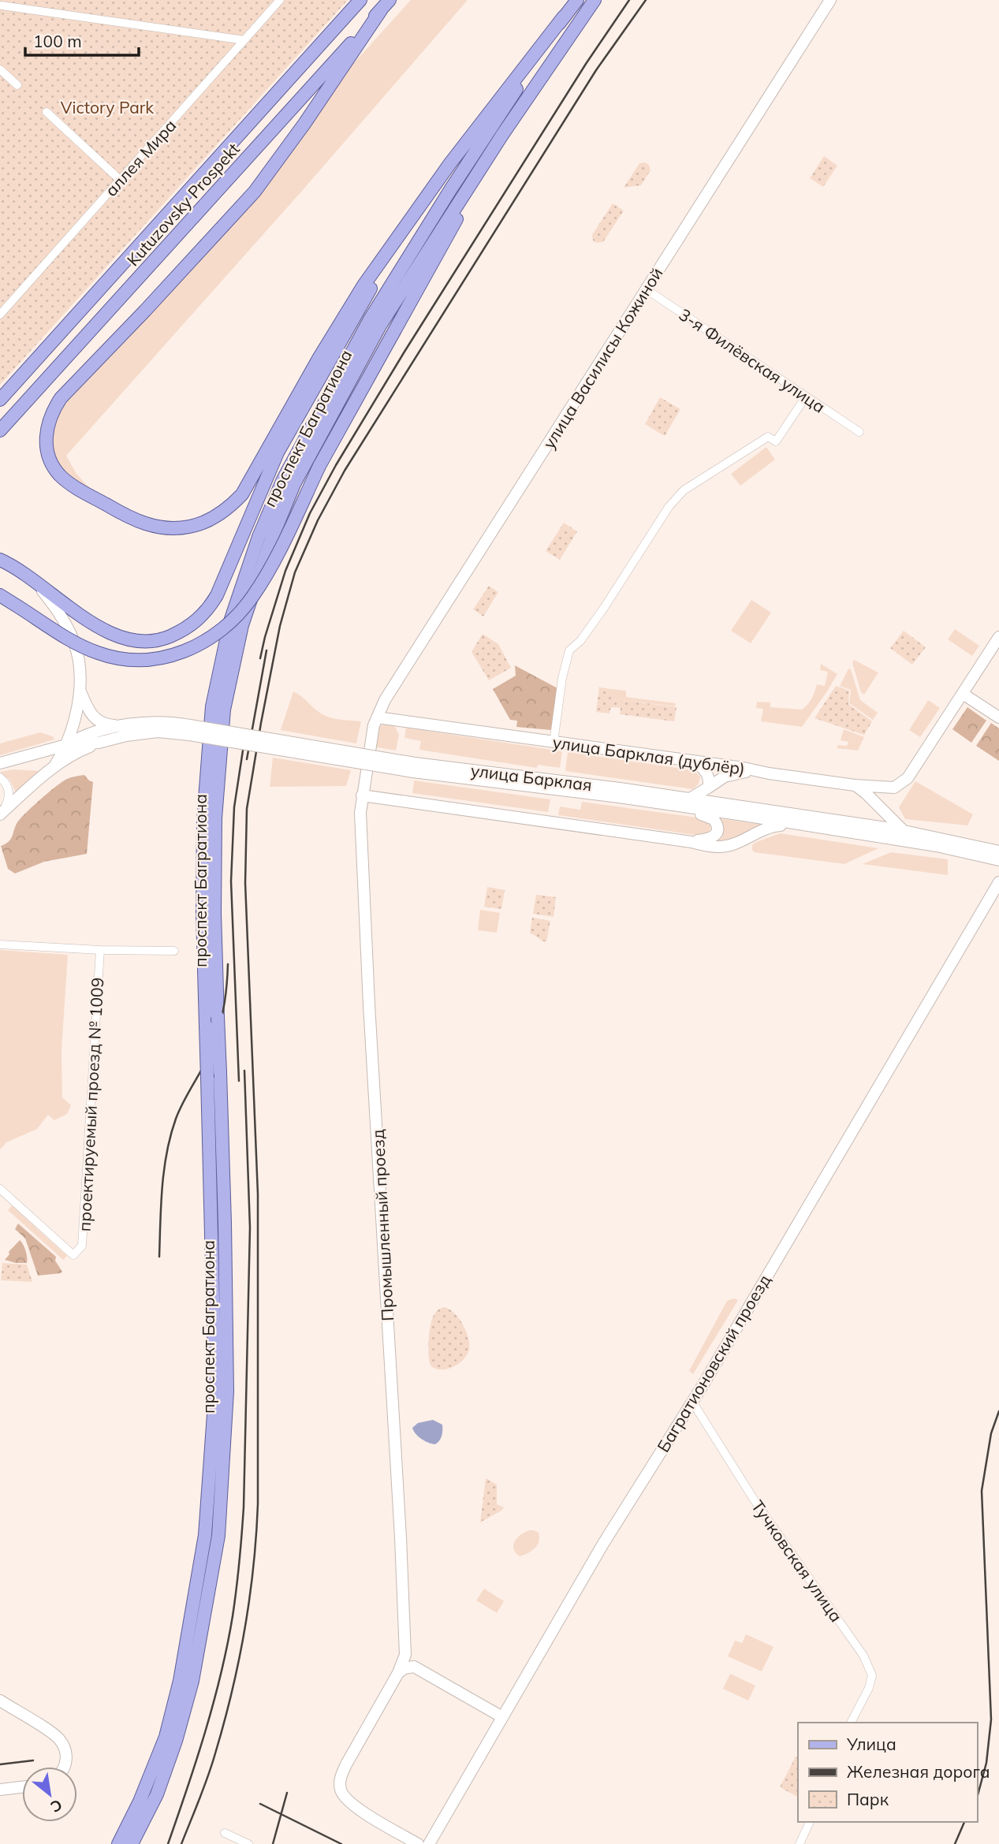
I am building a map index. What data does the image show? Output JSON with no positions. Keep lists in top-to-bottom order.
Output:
{
  "streets": {
    "main road": ["Kutuzovsky Prospekt", "проспект Багратиона"],
    "street": [
      "аллея Мира",
      "улица Василисы Кожиной",
      "3-я Филёвская улица",
      "улица Барклая (дублёр)",
      "улица Барклая",
      "проектируемый проезд № 1009",
      "Промышленный проезд",
      "Багратионовский проезд",
      "Тучковская улица"
    ]
  },
  "crossings": [
    ["улица Василисы Кожиной", "3-я Филёвская улица"],
    ["улица Василисы Кожиной", "улица Барклая (дублёр)"],
    ["улица Василисы Кожиной", "Промышленный проезд"],
    ["Багратионовский проезд", "Тучковская улица"]
  ],
  "parks": ["Victory Park"],
  "legend": ["Улица", "Железная дорога", "Парк"],
  "scale_bar": "100 m",
  "north": "bottom right"
}
